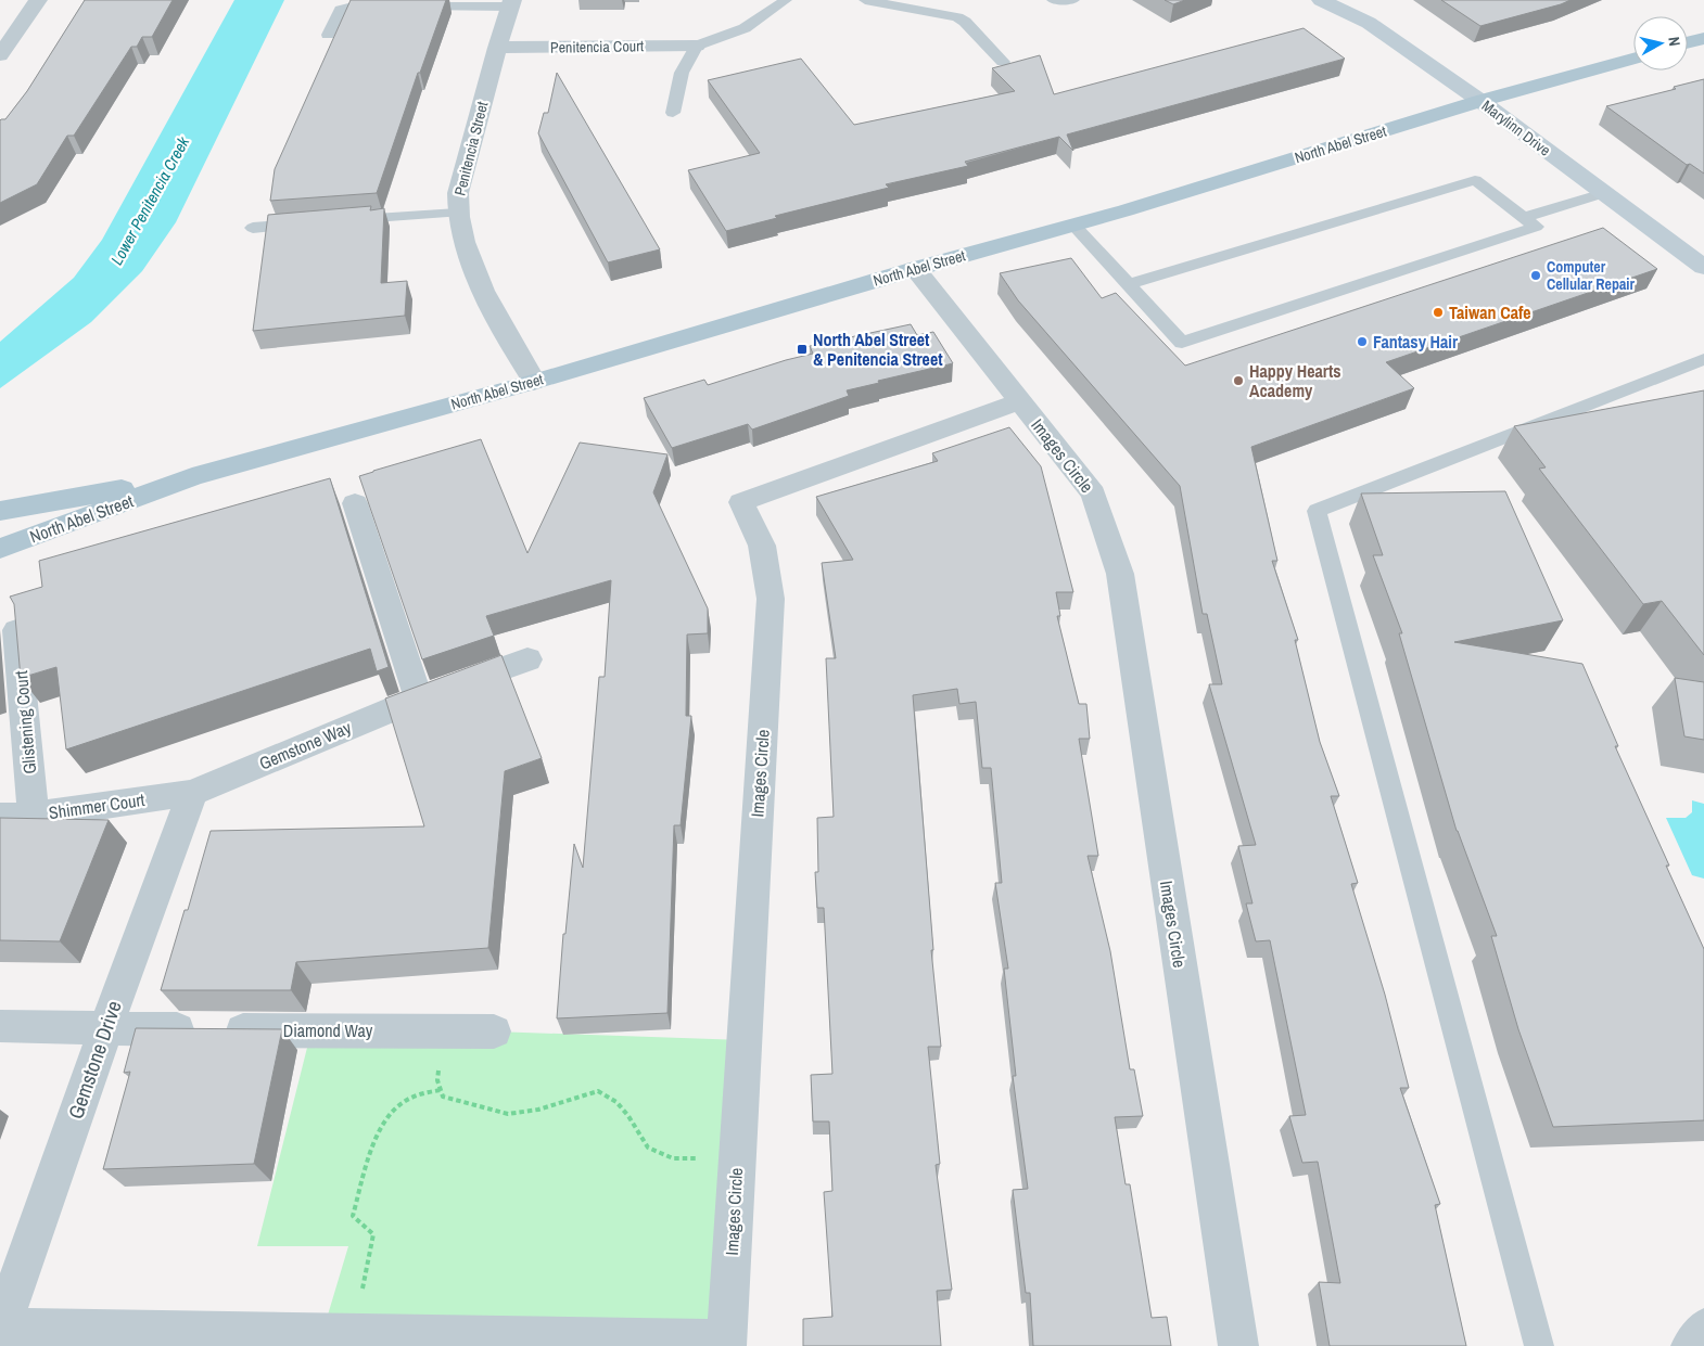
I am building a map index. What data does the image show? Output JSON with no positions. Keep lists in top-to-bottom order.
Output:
{
  "streets": {
    "main road": ["Marylinn Drive", "North Abel Street"],
    "street": [
      "Penitencia Court",
      "Penitencia Street",
      "Images Circle",
      "Glistening Court",
      "Gemstone Way",
      "Shimmer Court",
      "Diamond Way",
      "Gemstone Drive"
    ]
  },
  "crossings": [
    ["Penitencia Court", "Penitencia Street"],
    ["Marylinn Drive", "North Abel Street"],
    ["North Abel Street", "Penitencia Street"],
    ["North Abel Street", "Images Circle"],
    ["Glistening Court", "Shimmer Court"],
    ["Gemstone Way", "Shimmer Court"],
    ["Gemstone Way", "Gemstone Drive"],
    ["Shimmer Court", "Gemstone Drive"],
    ["Diamond Way", "Gemstone Drive"]
  ],
  "water": ["Lower Penitencia Creek"],
  "places": {
    "other": [
      "Computer Cellular Repair",
      "Taiwan Cafe",
      "Fantasy Hair",
      "Happy Hearts Academy"
    ],
    "transit": ["North Abel Street & Penitencia Street"]
  },
  "north": "right"
}
